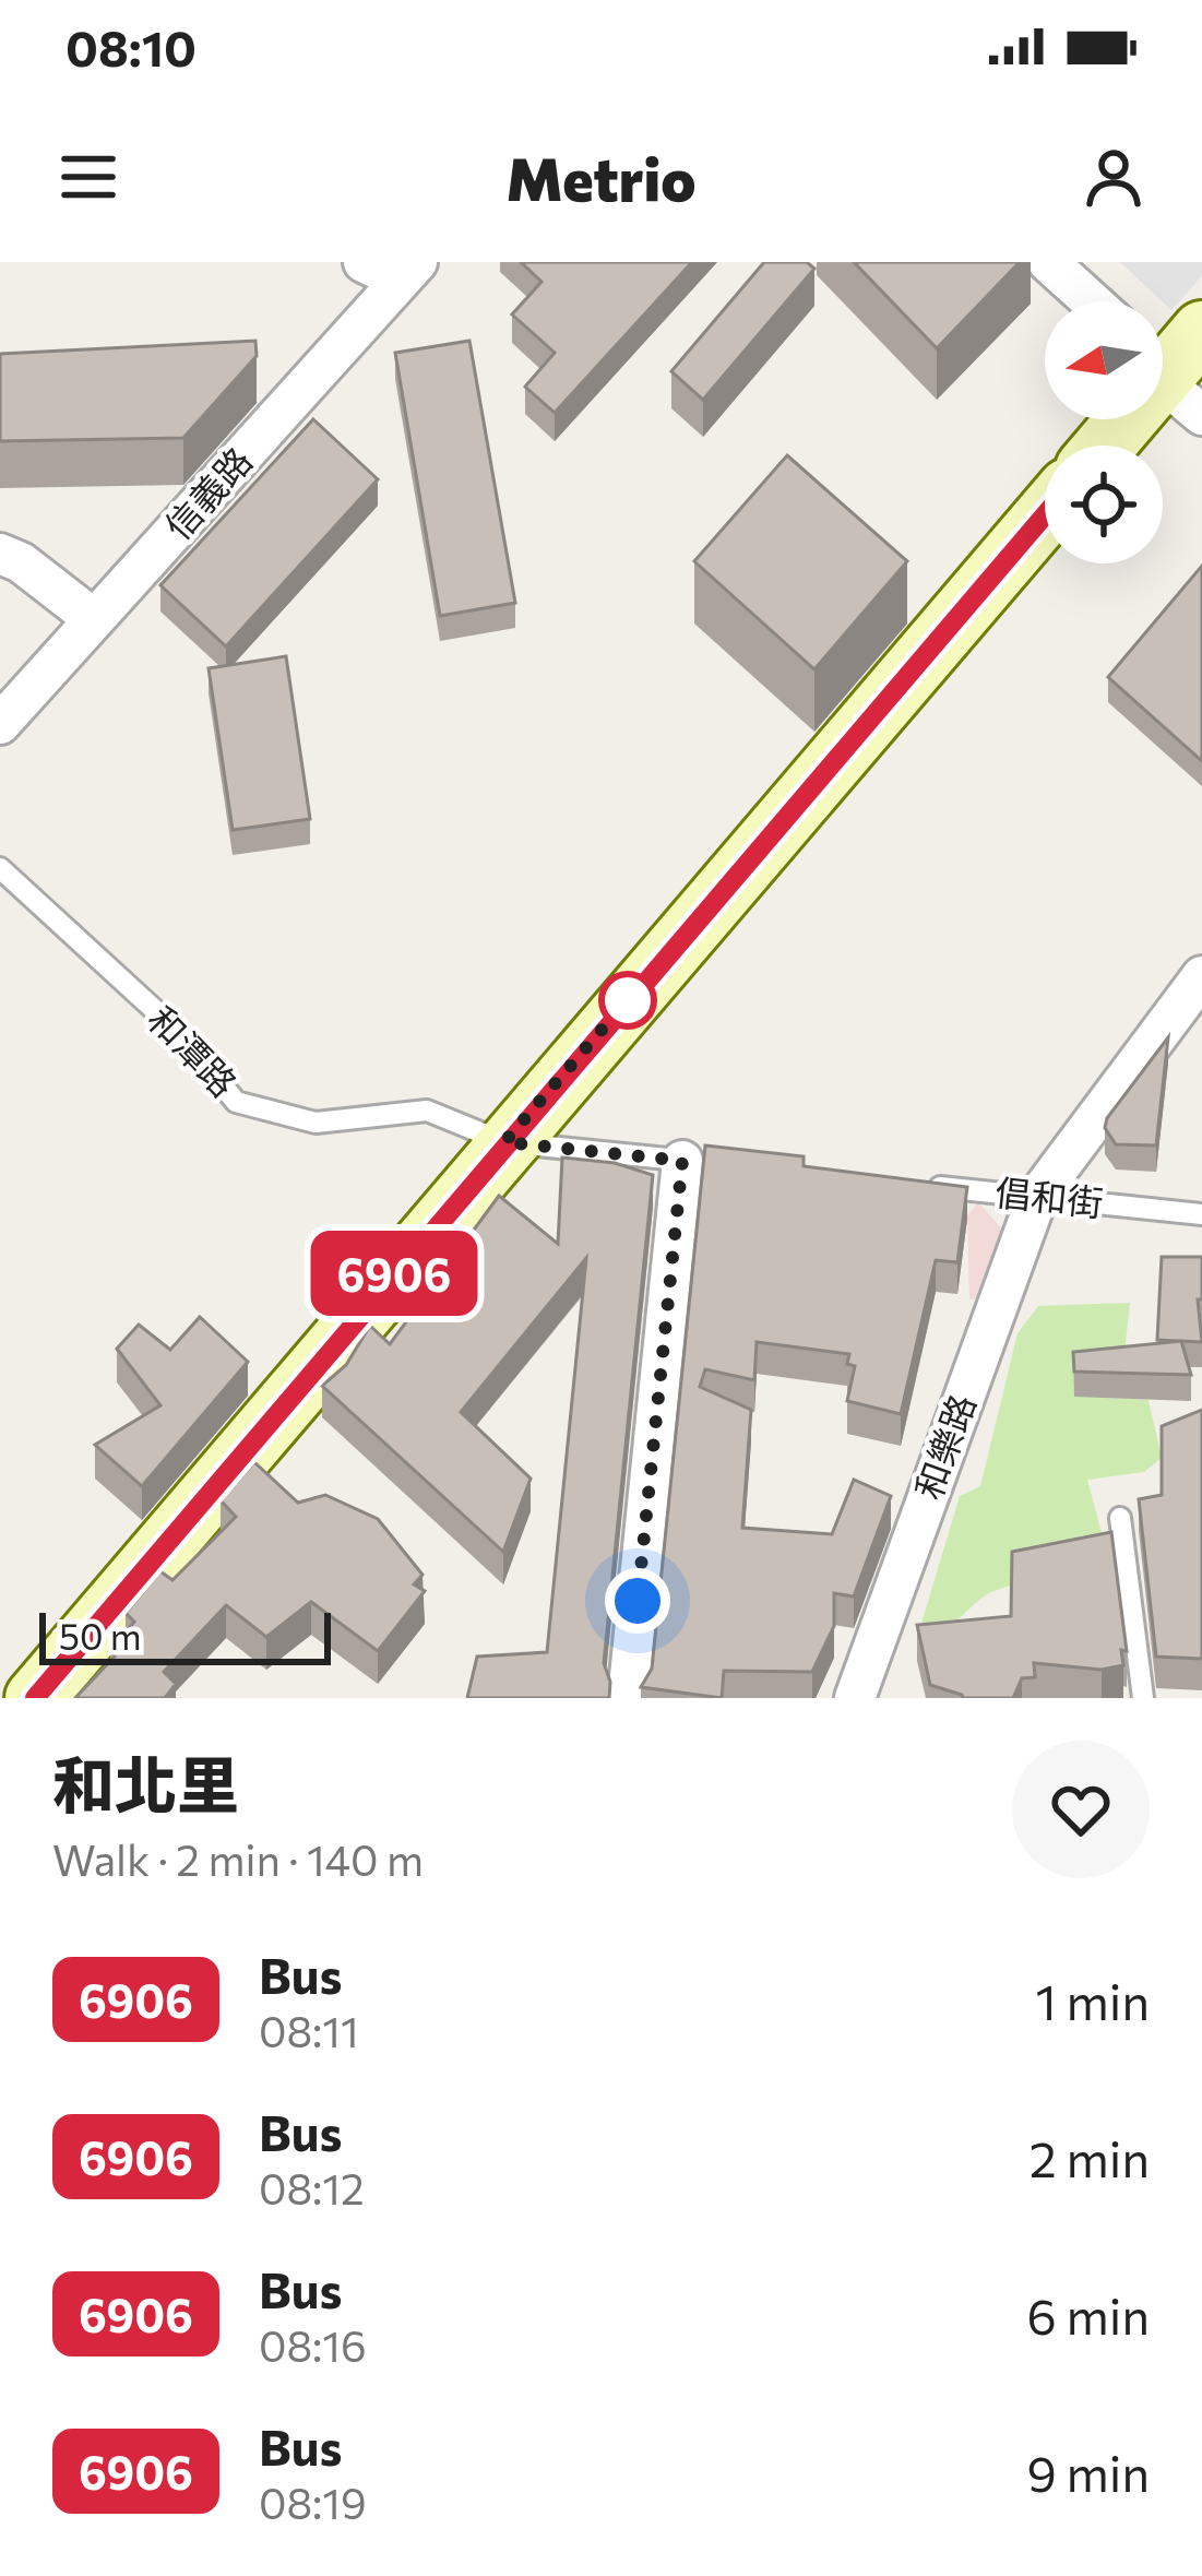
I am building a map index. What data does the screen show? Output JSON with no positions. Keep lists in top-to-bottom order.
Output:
{
  "streets": {
    "street": ["信義路", "和樂路"],
    "lane": ["和潭路", "倡和街"]
  },
  "crossings": [
    ["倡和街", "和樂路"]
  ],
  "lines": ["bus line 6906"],
  "scale_bar": "50 m",
  "north": "left",
  "page": {
    "status": "08:10",
    "header": "Metrio",
    "on_map": "6906",
    "scale": "50 m",
    "heading": ["和北里", "Walk · 2 min · 140 m"],
    "list": [
      {
        "mark": "6906",
        "name": "Bus",
        "note": "08:11",
        "value": "1 min"
      },
      {
        "mark": "6906",
        "name": "Bus",
        "note": "08:12",
        "value": "2 min"
      },
      {
        "mark": "6906",
        "name": "Bus",
        "note": "08:16",
        "value": "6 min"
      },
      {
        "mark": "6906",
        "name": "Bus",
        "note": "08:19",
        "value": "9 min"
      }
    ]
  }
}
